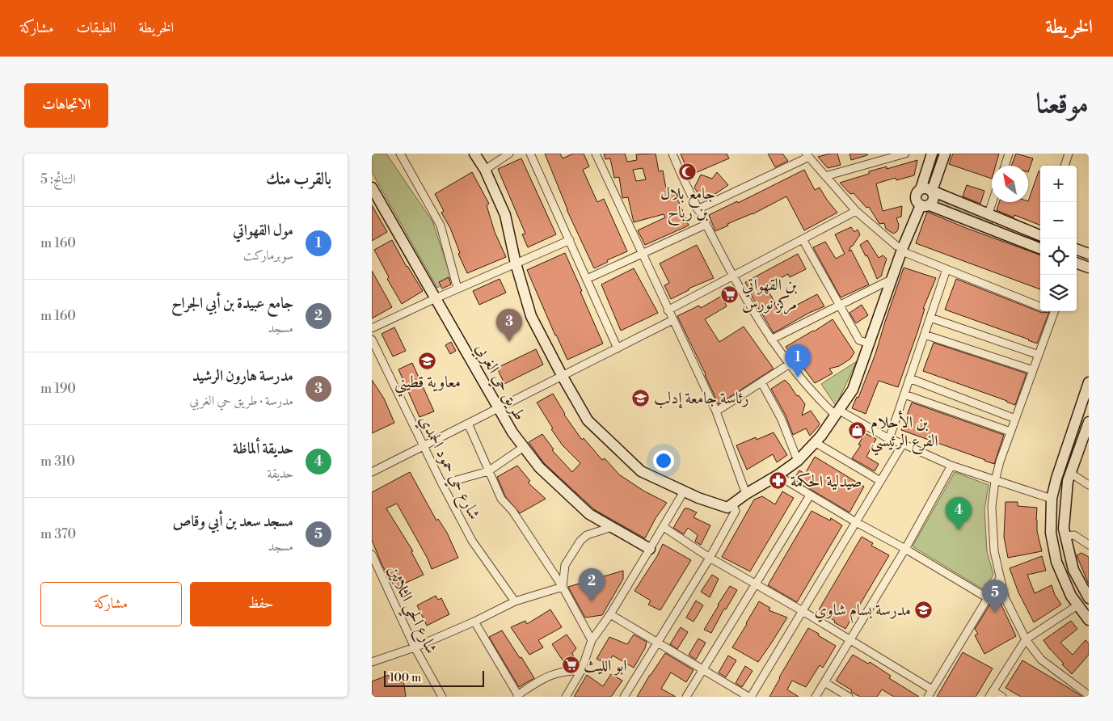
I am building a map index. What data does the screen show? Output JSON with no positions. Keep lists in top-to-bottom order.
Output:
{
  "streets": {
    "street": ["طريق حي الغربي", "شارع حي حمود الحمدي", "شارع الحي الثلاثين"]
  },
  "places": {
    "mosque": ["جامع بلال بن رباح"],
    "supermarket": ["بن القهواتي مركز نورس", "ابو الليث"],
    "school or university": ["معاوية قطيني", "رئاسة جامعة إدلب", "مدرسة بسام شاوي"],
    "shop": ["بن الأحلام الفرع الرئيسي"],
    "pharmacy": ["صيدلية الحكمة"]
  },
  "scale_bar": "100 m",
  "north": "top left",
  "page": {
    "header": "الخريطة",
    "nav": ["الخريطة", "الطبقات", "مشاركة"],
    "title": "موقعنا",
    "buttons": [
      "الاتجاهات",
      ["حفظ", "مشاركة"]
    ],
    "heading": ["بالقرب منك", "النتائج: 5"],
    "map_buttons": ["+", "−"],
    "list": [
      {
        "mark": "1",
        "name": "مول القهواتي",
        "note": "سوبرماركت",
        "value": "160 m"
      },
      {
        "mark": "2",
        "name": "جامع عبيدة بن أبي الجراح",
        "note": "مسجد",
        "value": "160 m"
      },
      {
        "mark": "3",
        "name": "مدرسة هارون الرشيد",
        "note": "مدرسة · طريق حي الغربي",
        "value": "190 m"
      },
      {
        "mark": "4",
        "name": "حديقة ألماظة",
        "note": "حديقة",
        "value": "310 m"
      },
      {
        "mark": "5",
        "name": "مسجد سعد بن أبي وقاص",
        "note": "مسجد",
        "value": "370 m"
      }
    ],
    "pins": [
      "3",
      "1",
      "4",
      "2",
      "5"
    ],
    "scale": "100 m"
  }
}
